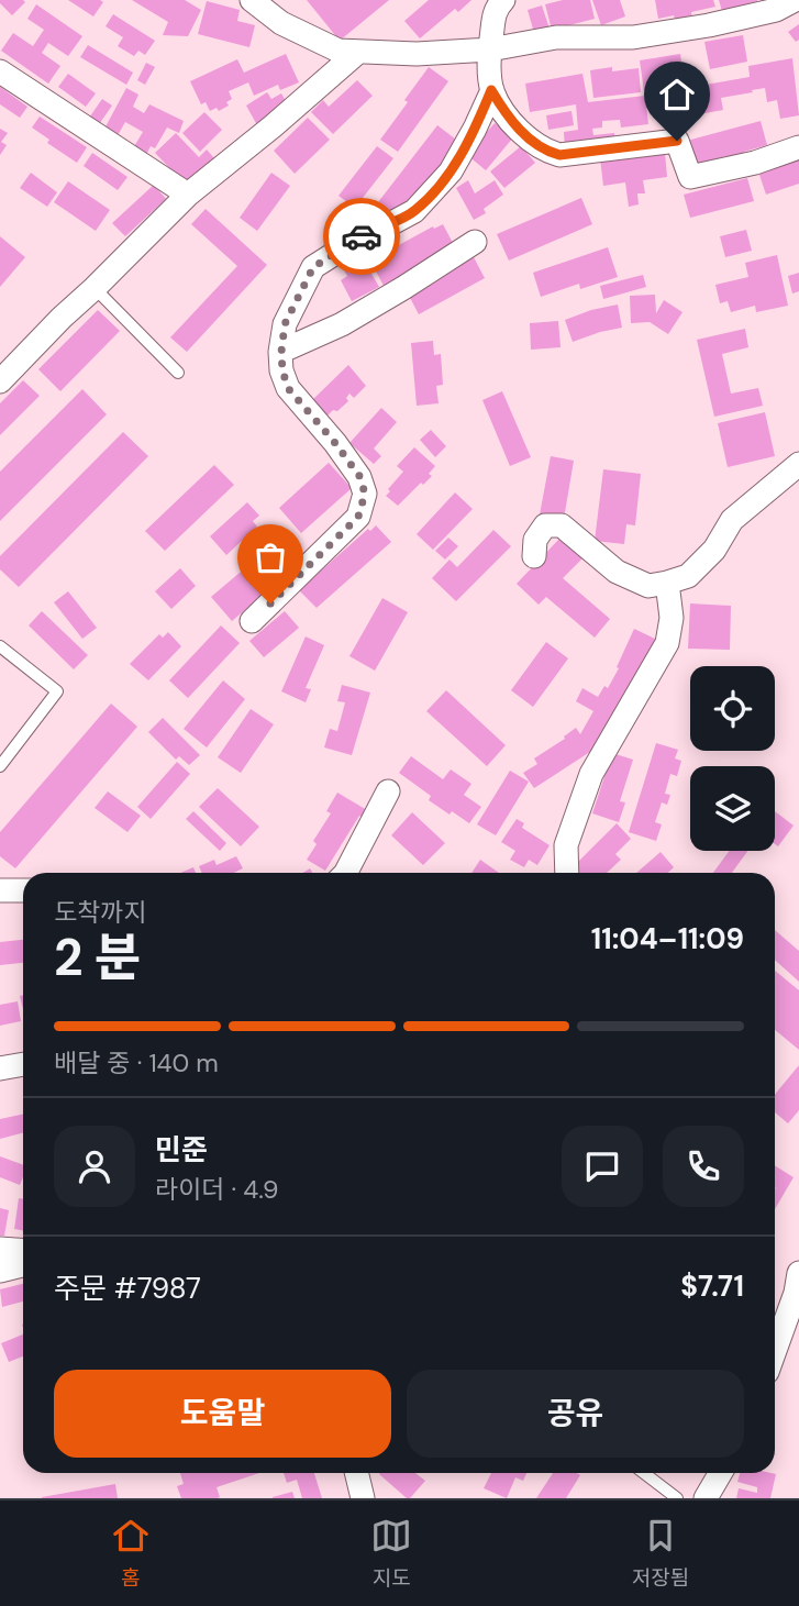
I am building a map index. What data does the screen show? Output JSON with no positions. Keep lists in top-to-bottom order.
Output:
{
  "page": {
    "heading": ["2 분", "도착까지", "11:04–11:09"],
    "panel": [
      "민준",
      "라이더 · 4.9",
      "주문 #7987",
      "$7.71"
    ],
    "bar": "배달 중 · 140 m",
    "buttons": ["도움말", "공유"],
    "tabs": ["홈", "지도", "저장됨"]
  }
}
